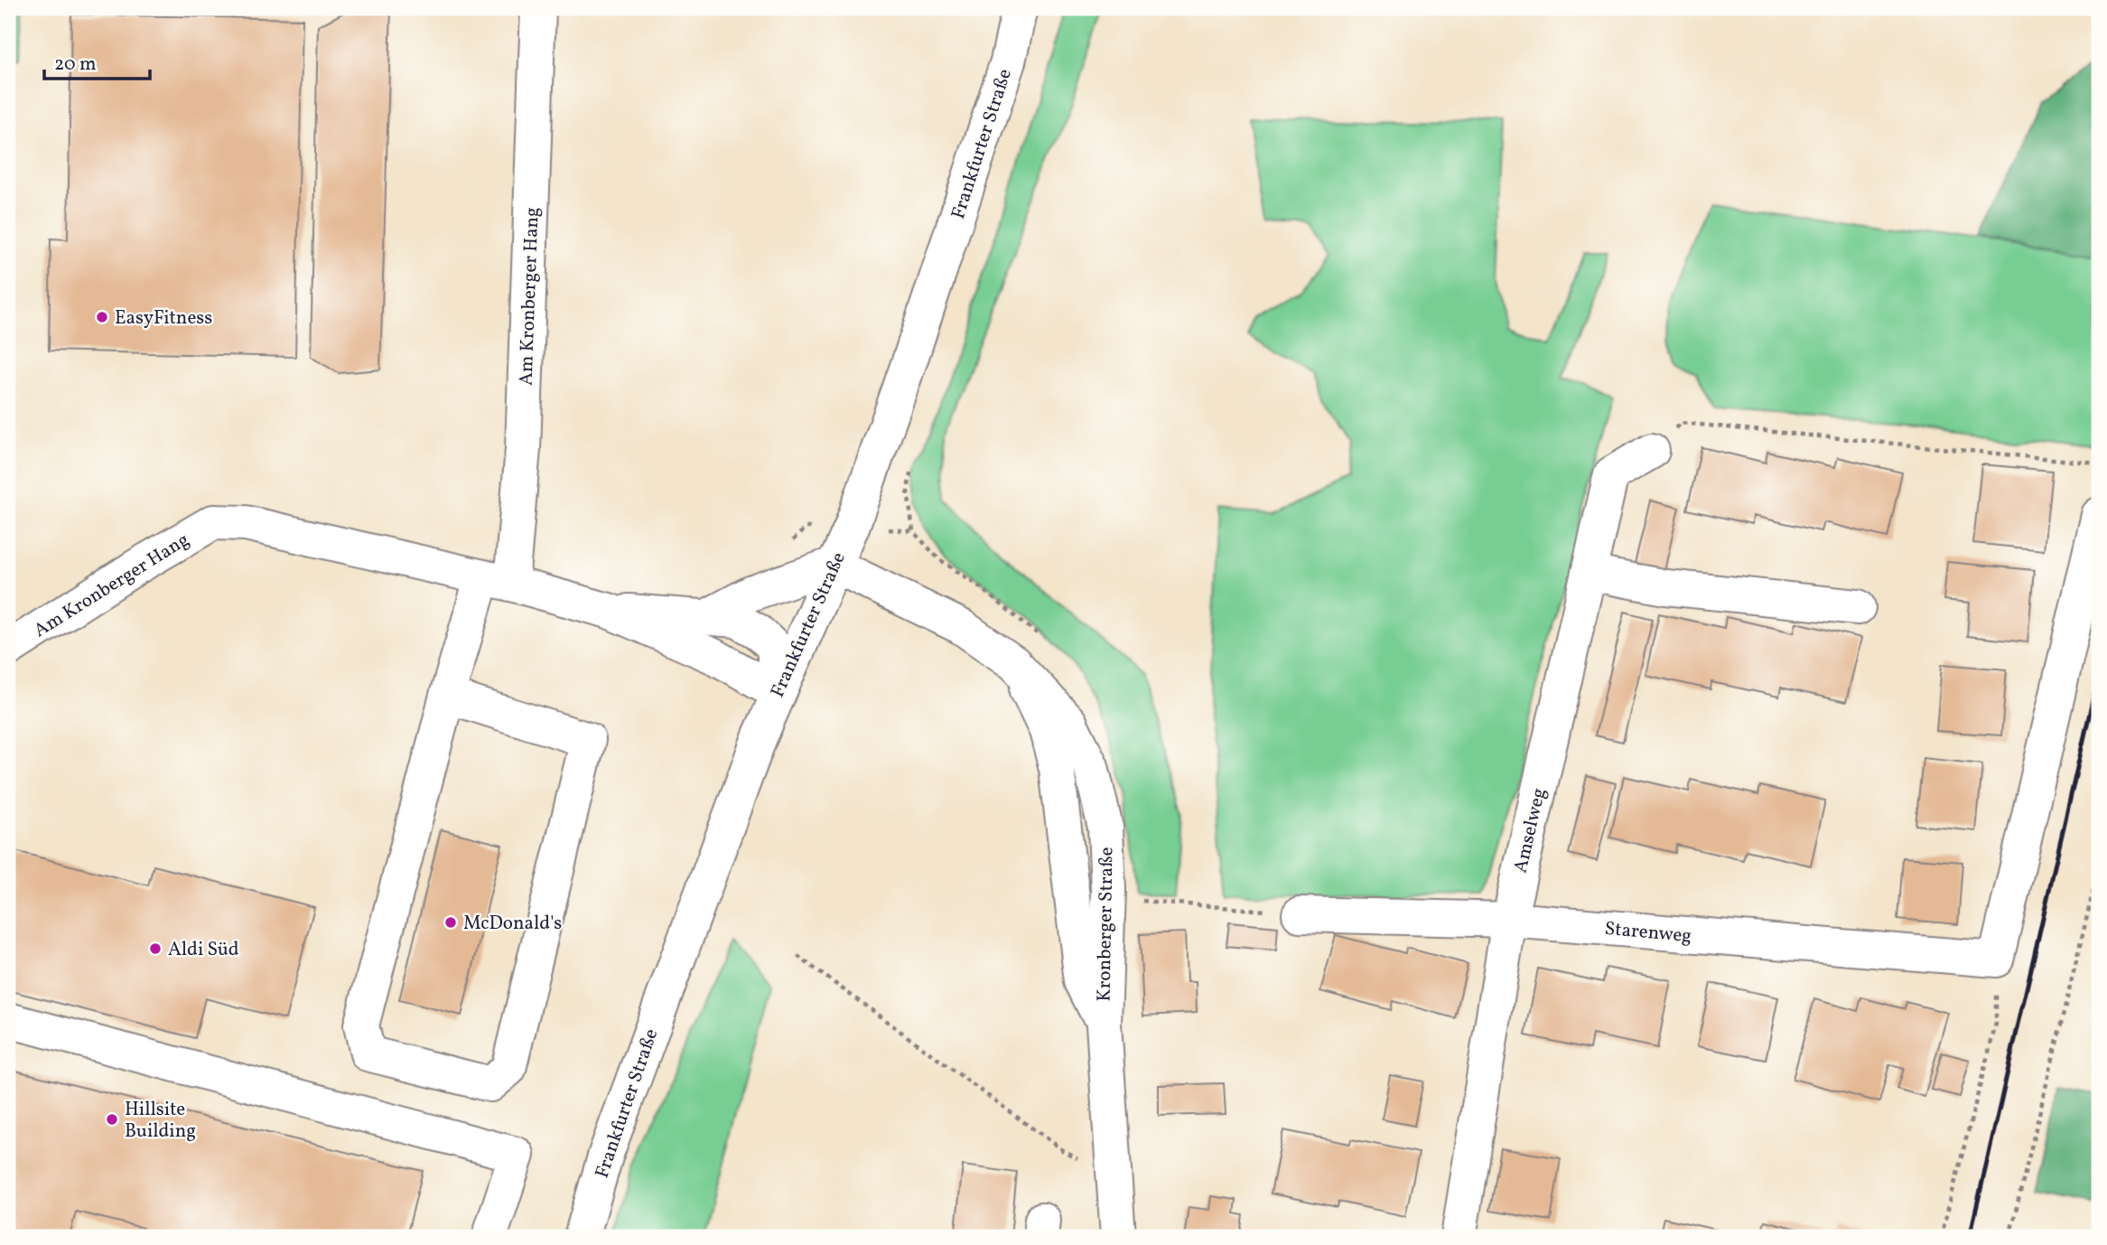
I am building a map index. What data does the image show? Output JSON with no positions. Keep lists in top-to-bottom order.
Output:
{
  "streets": {
    "street": [
      "Frankfurter Straße",
      "Am Kronberger Hang",
      "Amselweg",
      "Kronberger Straße",
      "Starenweg"
    ]
  },
  "crossings": [
    ["Frankfurter Straße", "Am Kronberger Hang"],
    ["Frankfurter Straße", "Kronberger Straße"],
    ["Amselweg", "Starenweg"]
  ],
  "places": [
    "EasyFitness",
    "McDonald's",
    "Aldi Süd",
    "Hillsite Building"
  ],
  "scale_bar": "20 m"
}
